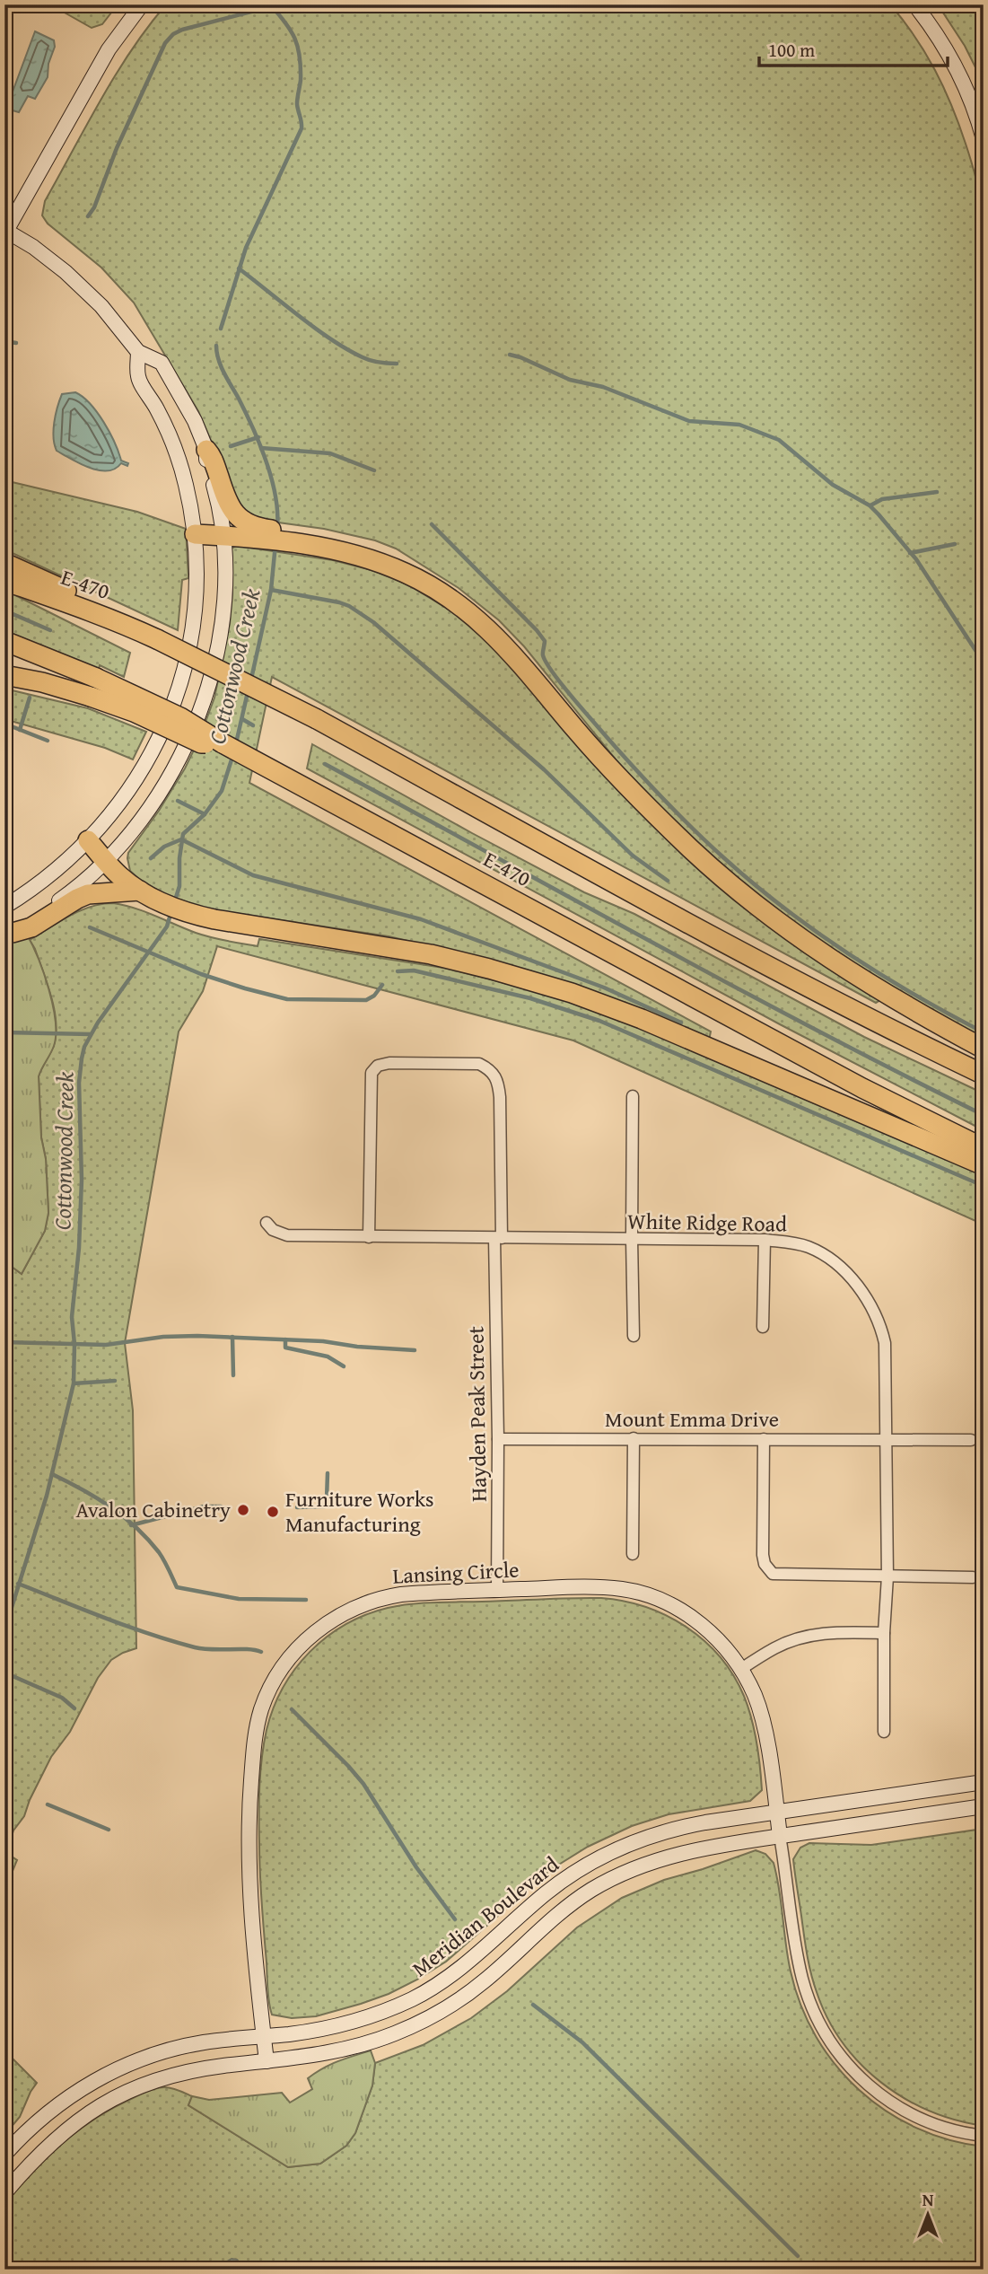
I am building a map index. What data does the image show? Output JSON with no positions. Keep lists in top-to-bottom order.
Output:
{
  "streets": {
    "highway": ["E-470"],
    "main road": ["Lansing Circle", "Meridian Boulevard"],
    "street": ["White Ridge Road", "Hayden Peak Street", "Mount Emma Drive"]
  },
  "crossings": [
    ["White Ridge Road", "Hayden Peak Street"],
    ["White Ridge Road", "Mount Emma Drive"],
    ["Hayden Peak Street", "Mount Emma Drive"],
    ["Hayden Peak Street", "Lansing Circle"],
    ["Lansing Circle", "Meridian Boulevard"]
  ],
  "water": ["Cottonwood Creek"],
  "places": ["Avalon Cabinetry", "Furniture Works Manufacturing"],
  "scale_bar": "100 m",
  "north": "top"
}
